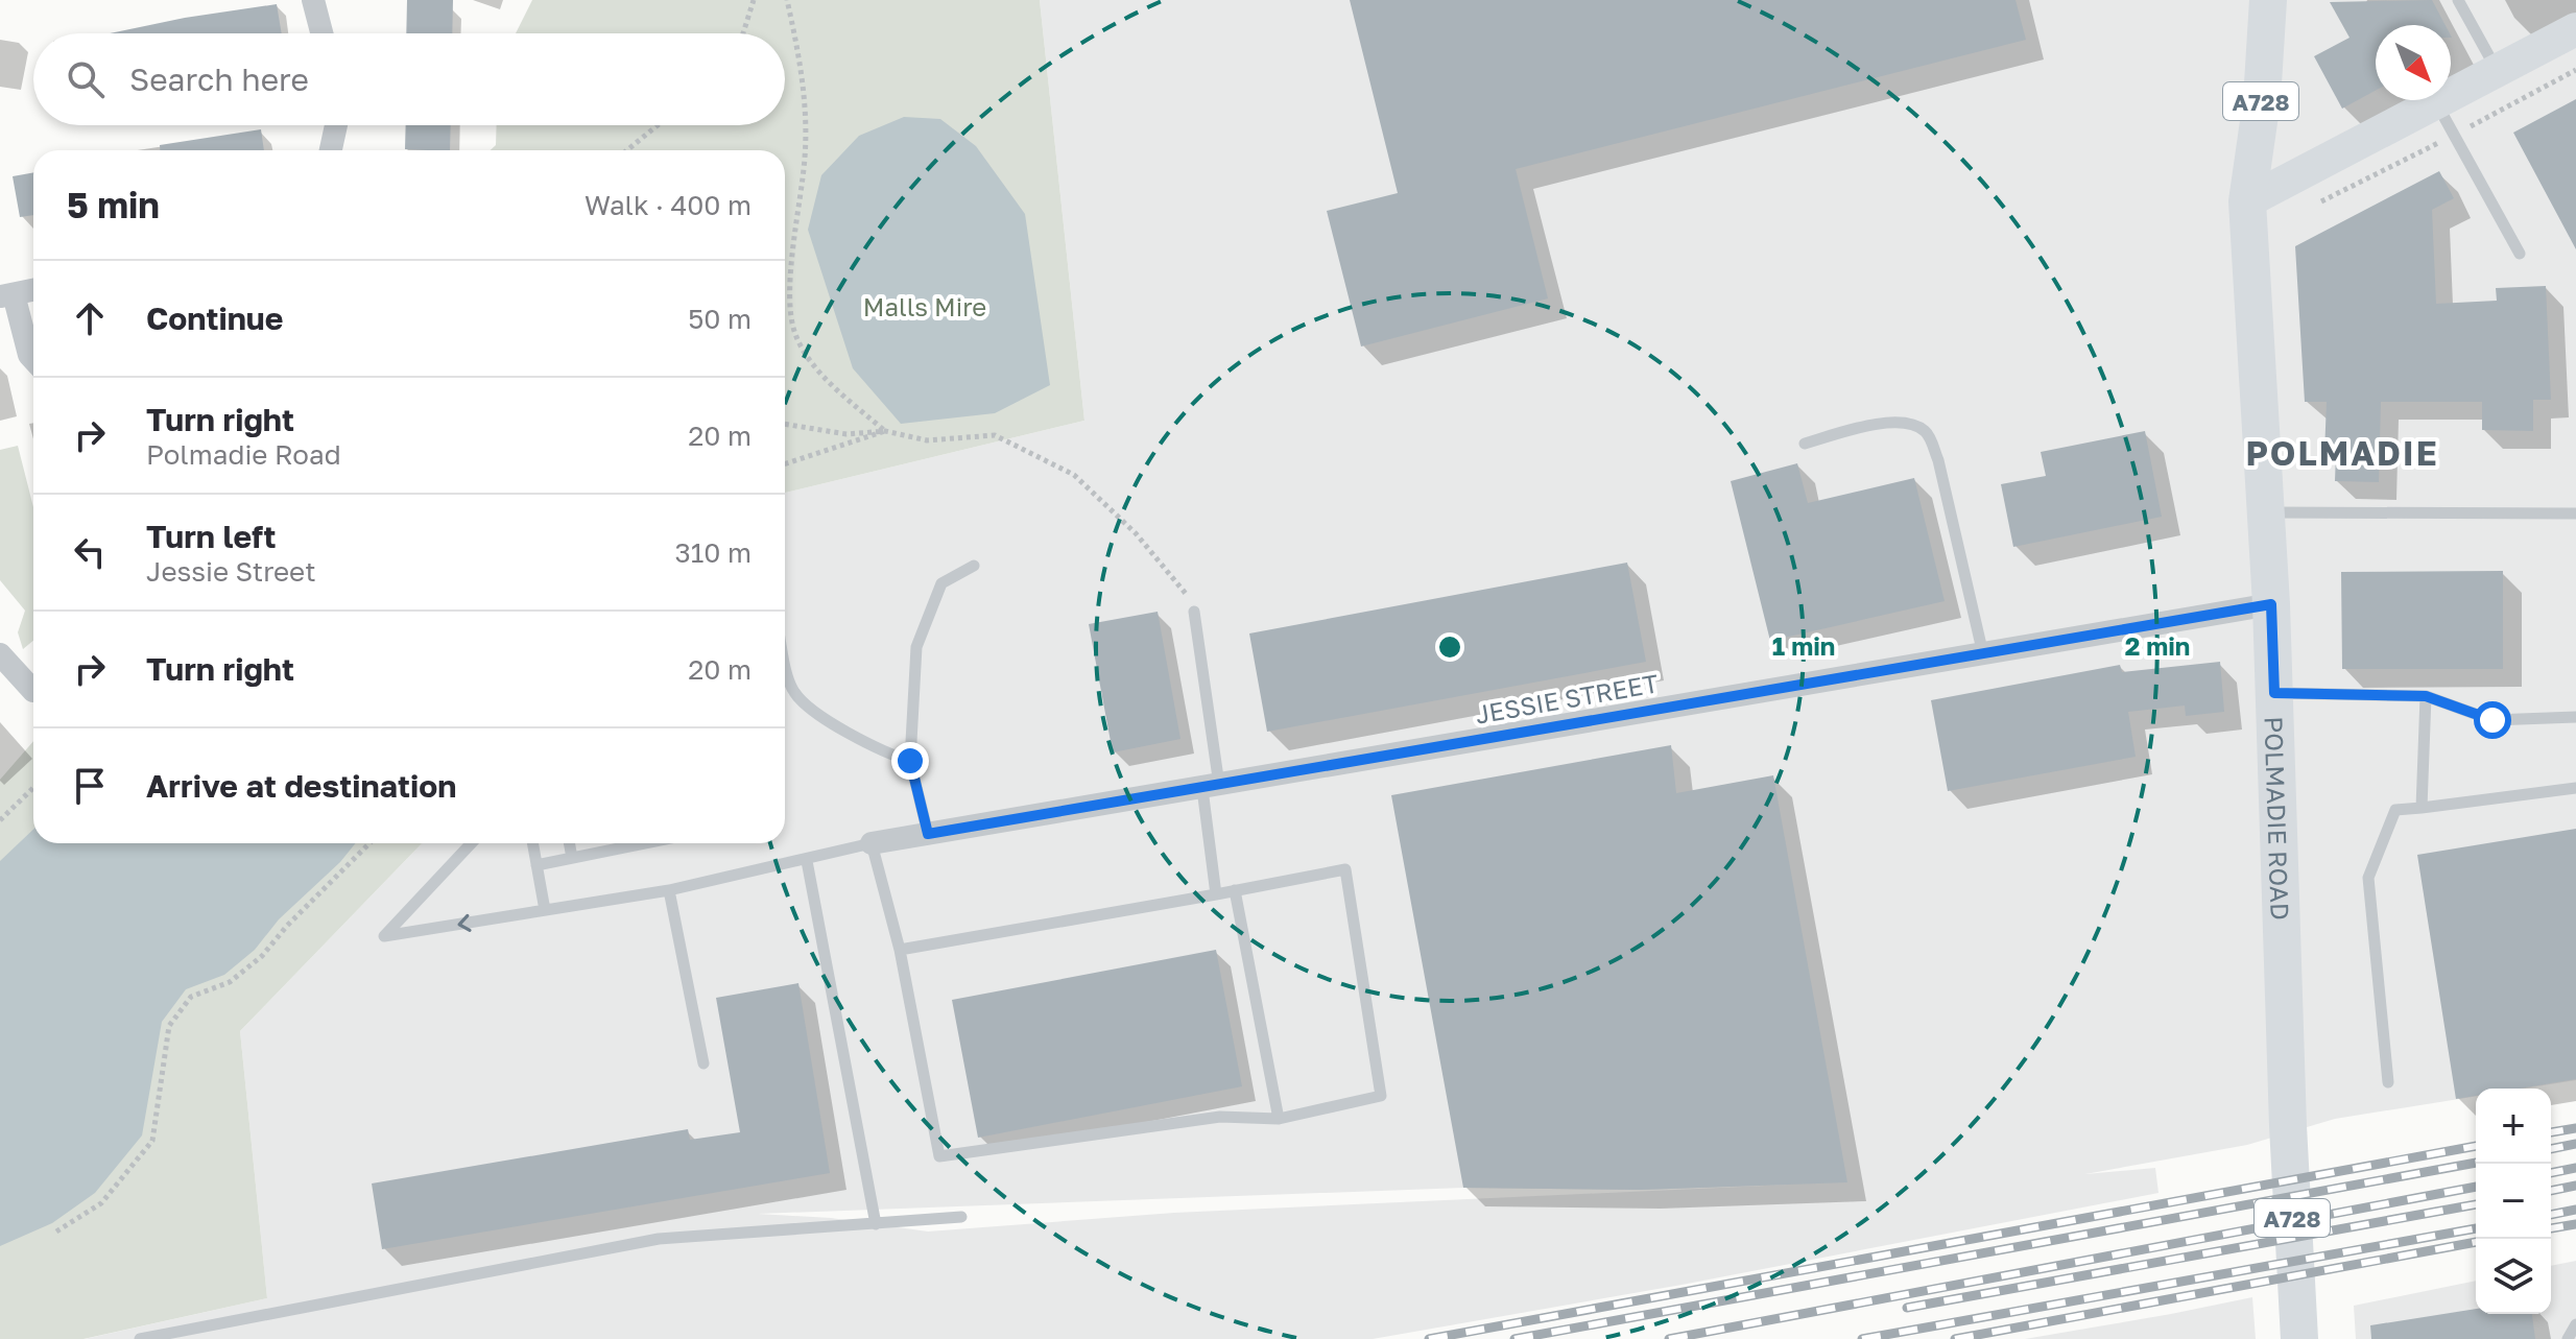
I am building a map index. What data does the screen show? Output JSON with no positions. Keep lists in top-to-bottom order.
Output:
{
  "streets": {
    "main road": ["A728", "POLMADIE ROAD"],
    "street": ["JESSIE STREET"]
  },
  "crossings": [
    ["JESSIE STREET", "POLMADIE ROAD"]
  ],
  "districts": ["POLMADIE"],
  "parks": ["Malls Mire"],
  "north": "bottom right",
  "page": {
    "search": "Search here",
    "heading": ["5 min", "Walk · 400 m"],
    "list": [
      ["Continue", "50 m"],
      ["Turn right", "Polmadie Road", "20 m"],
      ["Turn left", "Jessie Street", "310 m"],
      ["Turn right", "20 m"],
      "Arrive at destination"
    ],
    "map_buttons": ["+", "−"]
  },
  "rings": ["1 min", "2 min"]
}
